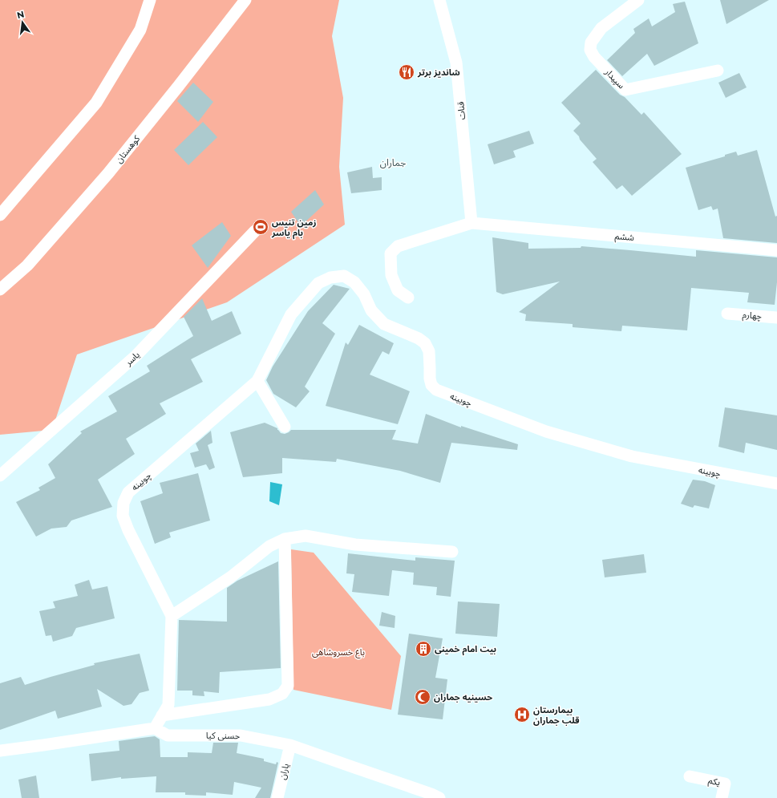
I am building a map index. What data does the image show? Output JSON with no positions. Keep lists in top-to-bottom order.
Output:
{
  "streets": {
    "street": [
      "سپیدار",
      "قنات",
      "کوهستان",
      "ششم",
      "چهارم",
      "یاسر",
      "چوبینه",
      "حسنی کیا",
      "یاران",
      "یکم"
    ]
  },
  "crossings": [
    ["قنات", "ششم"],
    ["چوبینه", "حسنی کیا"],
    ["حسنی کیا", "یاران"]
  ],
  "districts": ["جماران"],
  "parks": ["باغ خسروشاهی"],
  "places": {
    "restaurant": ["شاندیز برتر"],
    "sports": ["زمین تنیس بام یاسر"],
    "building": ["بیت امام خمینی"],
    "mosque": ["حسینیه جماران"],
    "hospital": ["بیمارستان قلب جماران"]
  },
  "north": "top"
}
